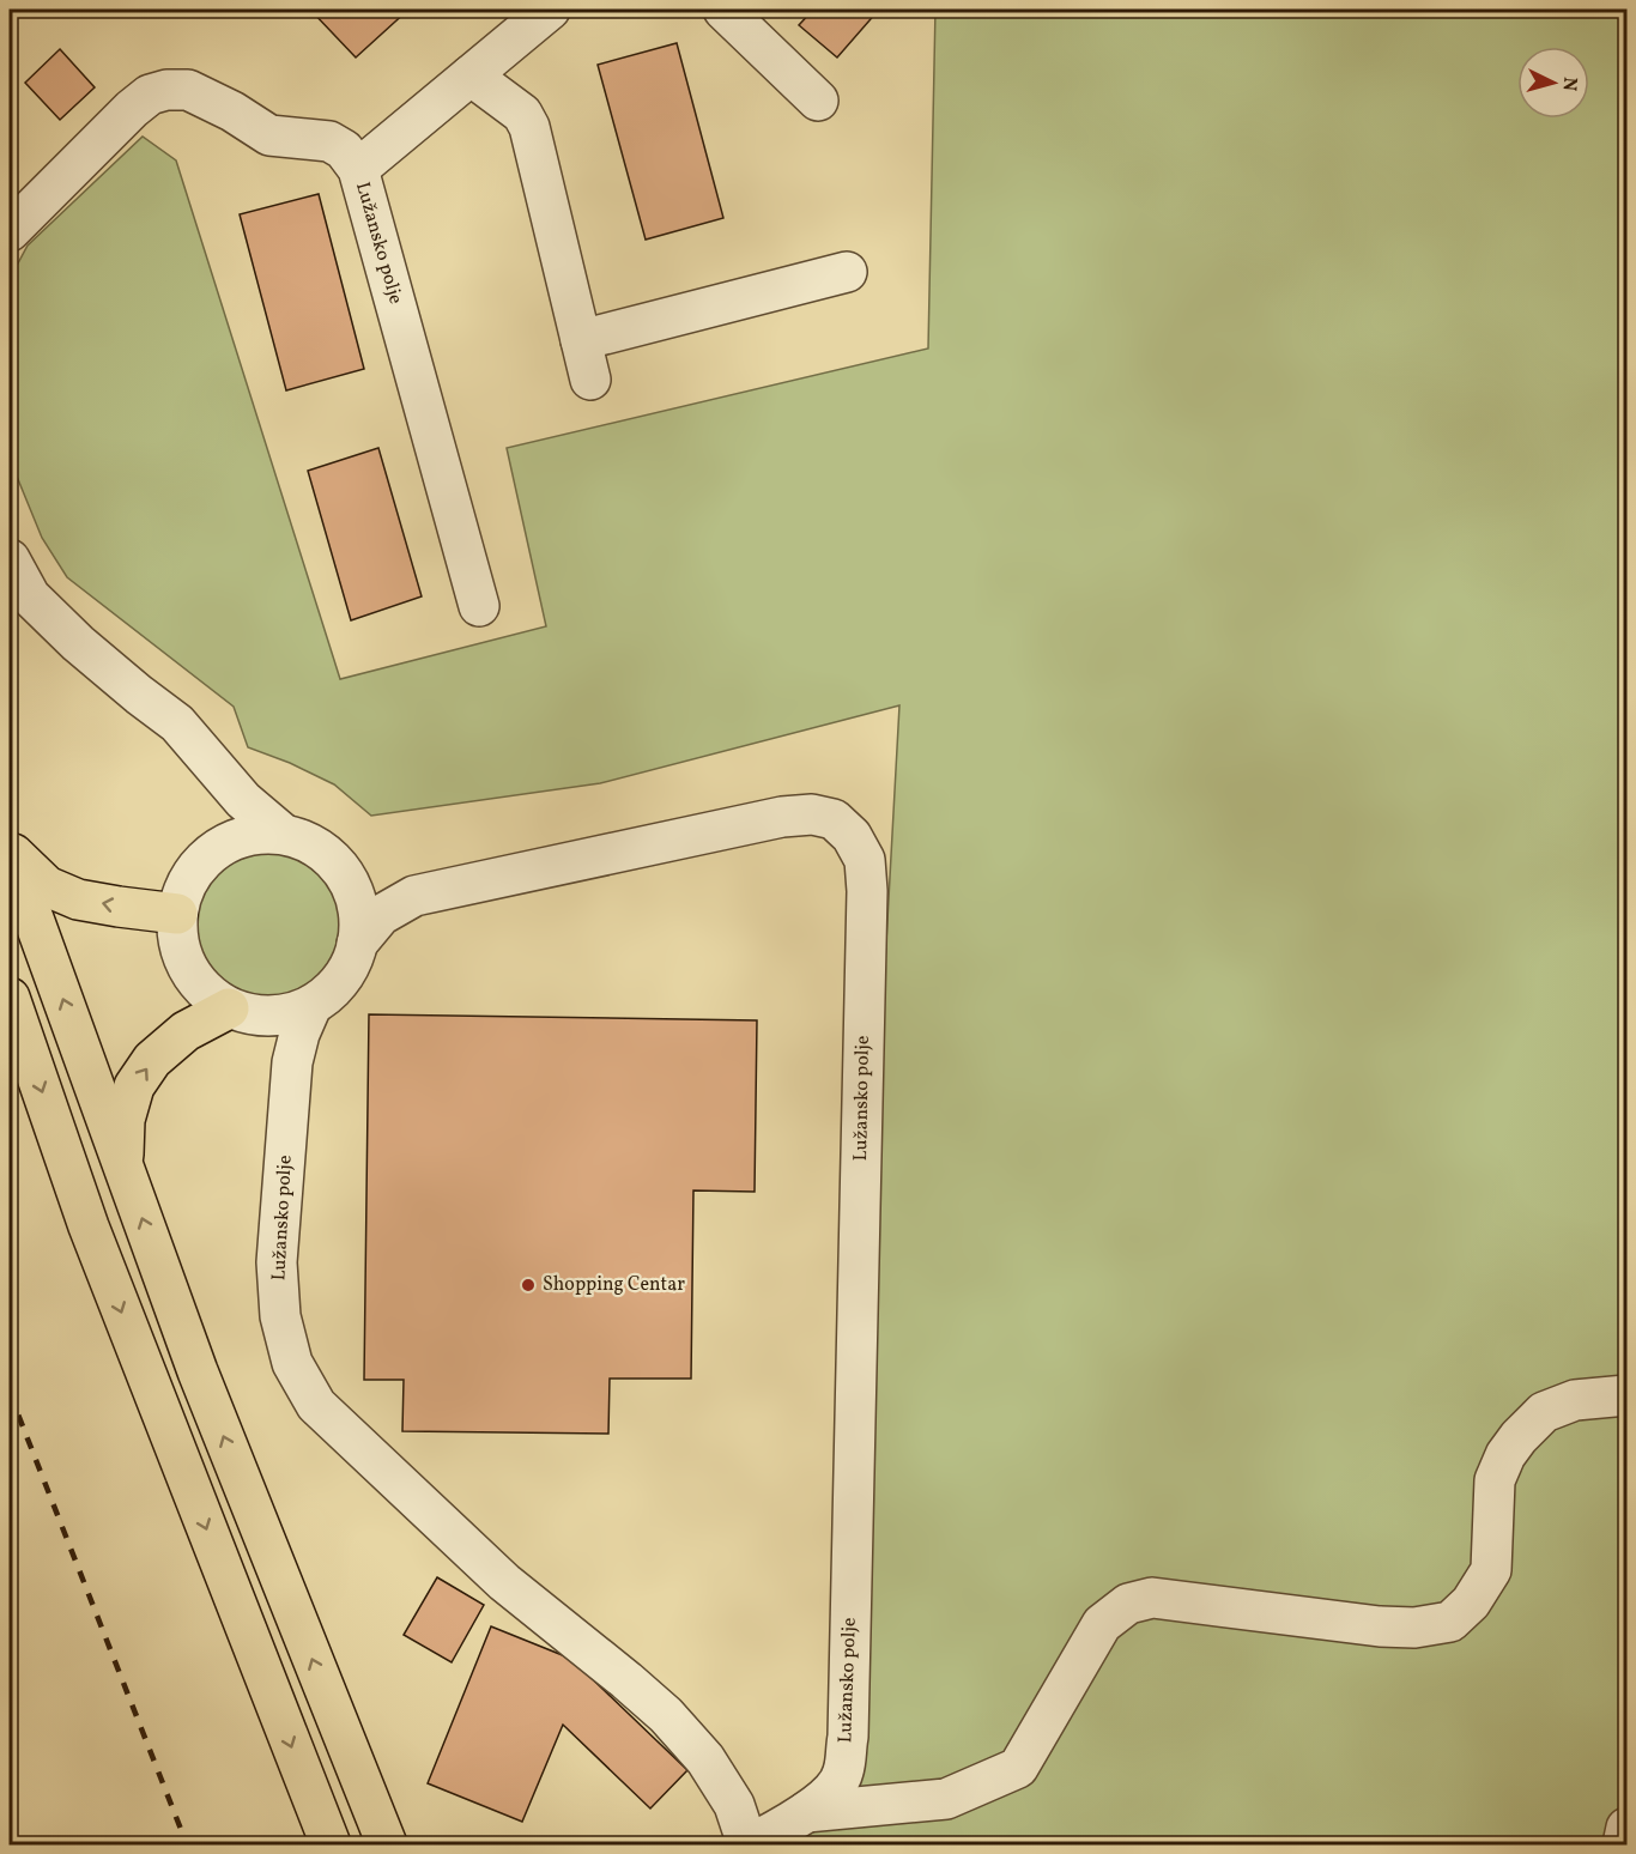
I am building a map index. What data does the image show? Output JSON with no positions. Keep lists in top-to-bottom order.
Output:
{
  "streets": {
    "street": ["Lužansko polje"]
  },
  "places": ["Shopping Centar"],
  "north": "right"
}
